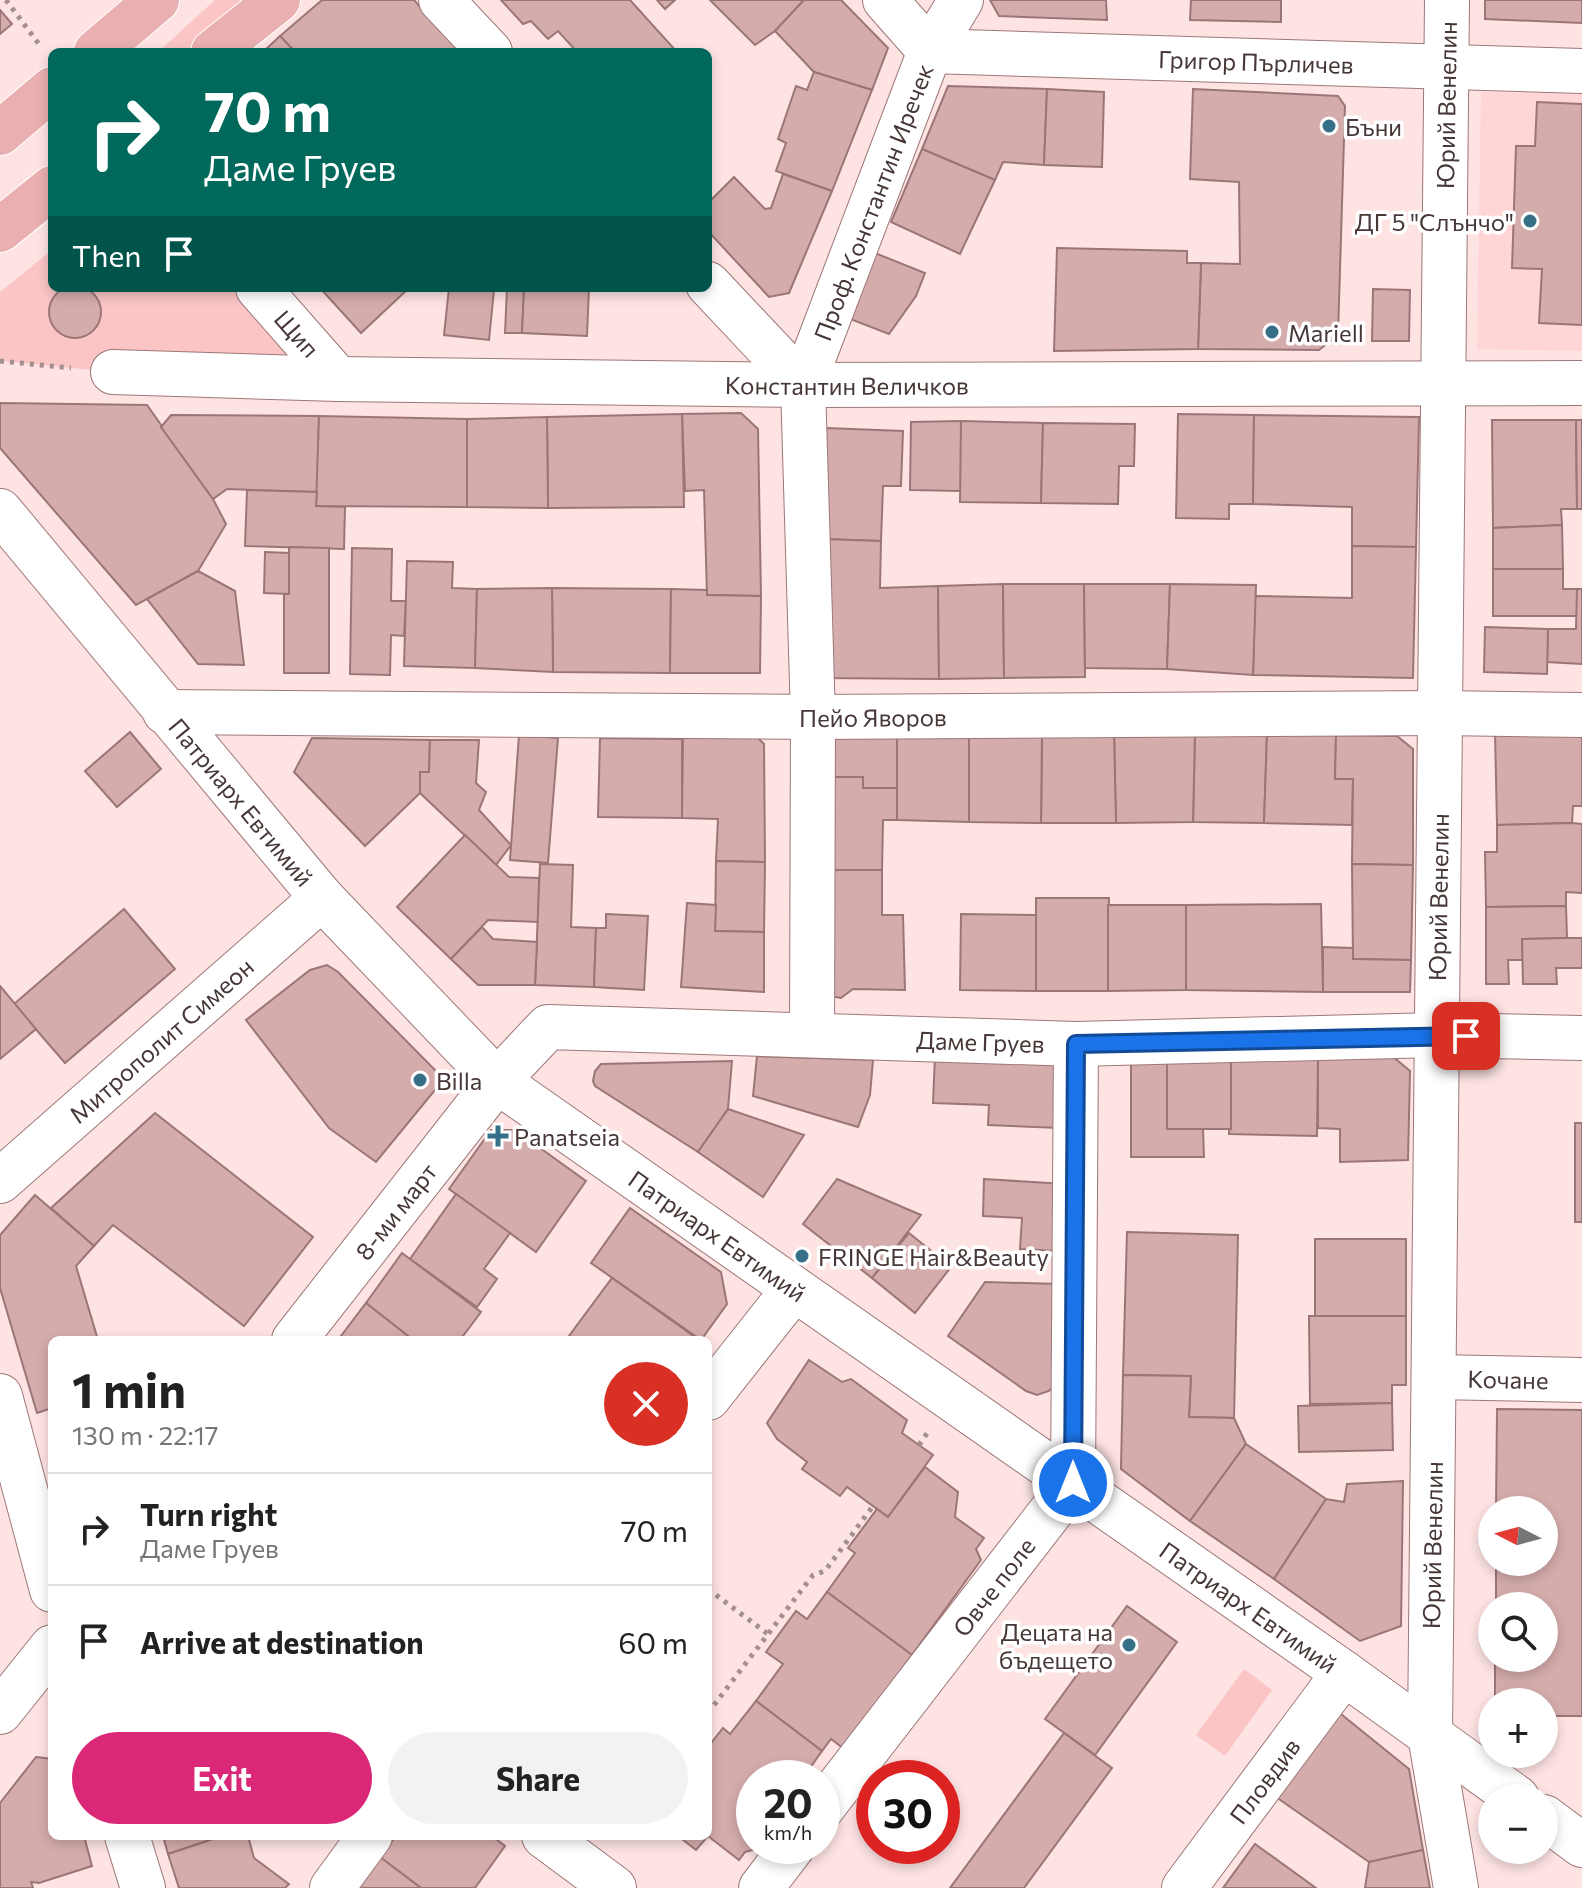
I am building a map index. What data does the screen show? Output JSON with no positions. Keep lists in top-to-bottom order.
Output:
{
  "streets": {
    "street": [
      "Григор Пърличев",
      "Юрий Венелин",
      "Проф. Константин Иречек",
      "Щип",
      "Константин Величков",
      "Пейо Яворов",
      "Патриарх Евтимий",
      "Митрополит Симеон",
      "Даме Груев",
      "8-ми март",
      "Кочане",
      "Овче поле",
      "Пловдив"
    ]
  },
  "crossings": [
    ["Григор Пърличев", "Юрий Венелин"],
    ["Григор Пърличев", "Проф. Константин Иречек"],
    ["Юрий Венелин", "Константин Величков"],
    ["Юрий Венелин", "Пейо Яворов"],
    ["Юрий Венелин", "Патриарх Евтимий"],
    ["Юрий Венелин", "Даме Груев"],
    ["Юрий Венелин", "Кочане"],
    ["Проф. Константин Иречек", "Константин Величков"],
    ["Проф. Константин Иречек", "Пейо Яворов"],
    ["Проф. Константин Иречек", "Даме Груев"],
    ["Щип", "Константин Величков"],
    ["Пейо Яворов", "Патриарх Евтимий"],
    ["Патриарх Евтимий", "Митрополит Симеон"],
    ["Патриарх Евтимий", "Даме Груев"],
    ["Патриарх Евтимий", "8-ми март"],
    ["Патриарх Евтимий", "Овче поле"],
    ["Патриарх Евтимий", "Пловдив"],
    ["Даме Груев", "8-ми март"]
  ],
  "places": {
    "other": [
      "Бъни",
      "ДГ 5 \"Слънчо\"",
      "Mariell",
      "Billa",
      "FRINGE Hair&Beauty",
      "Децата на бъдещето"
    ],
    "health": ["Panatseia"]
  },
  "north": "left",
  "page": {
    "turn": ["70 m", "Даме Груев"],
    "then": "Then",
    "heading": ["1 min", "130 m · 22:17"],
    "list": [
      {
        "name": "Turn right",
        "note": "Даме Груев",
        "value": "70 m"
      },
      {
        "name": "Arrive at destination",
        "value": "60 m"
      }
    ],
    "map_buttons": ["+", "−"],
    "buttons": ["Exit", "Share"],
    "speed": "20 km/h",
    "limit": "30"
  }
}
